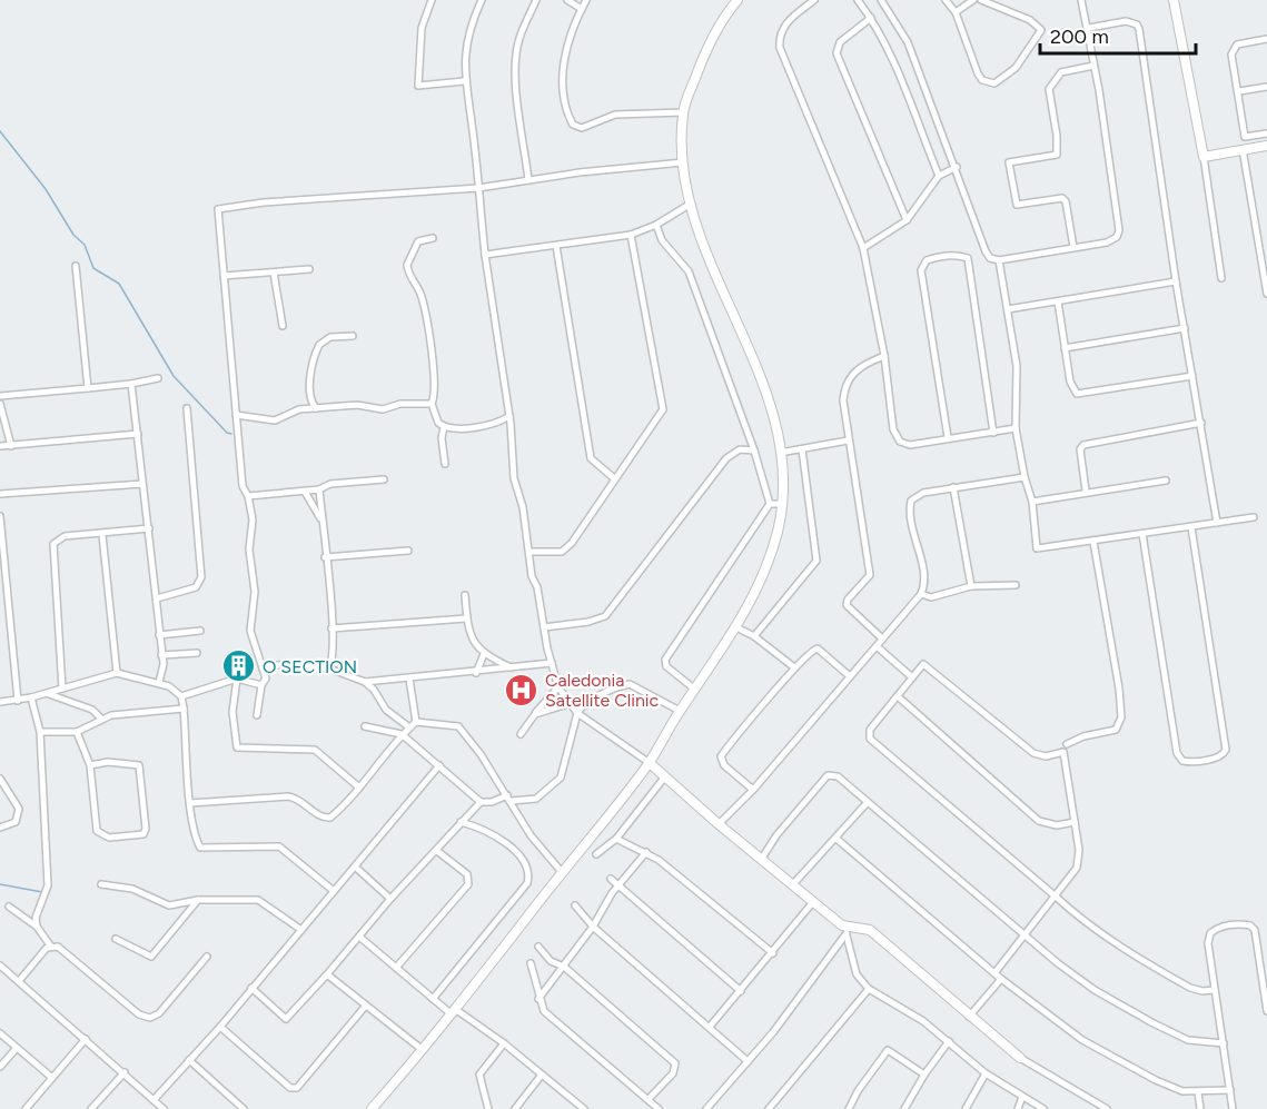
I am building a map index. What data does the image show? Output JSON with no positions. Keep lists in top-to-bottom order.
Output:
{
  "places": {
    "building": ["O SECTION"],
    "hospital": ["Caledonia Satellite Clinic"]
  },
  "scale_bar": "200 m"
}
